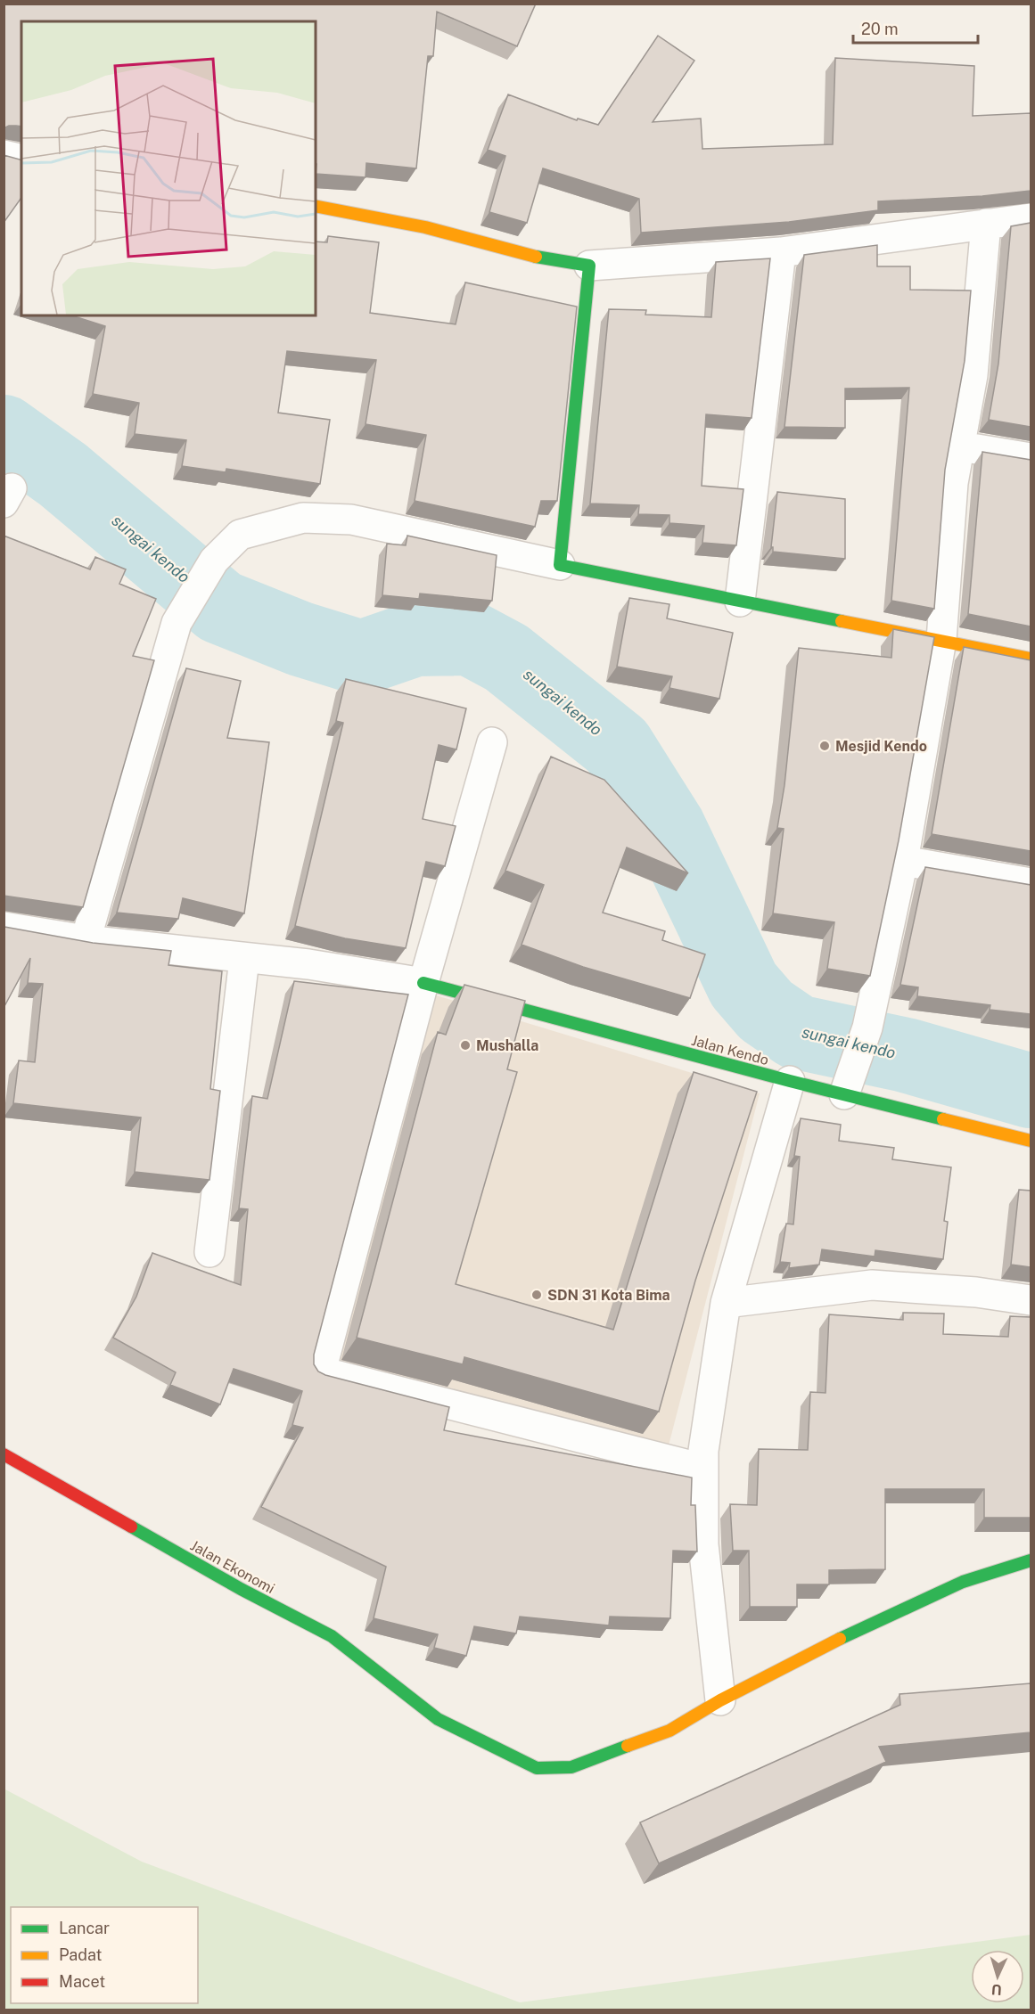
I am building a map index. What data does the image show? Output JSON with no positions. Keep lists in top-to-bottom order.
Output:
{
  "streets": {
    "street": ["Jalan Kendo", "Jalan Ekonomi"]
  },
  "water": ["sungai kendo"],
  "places": ["Mesjid Kendo", "Mushalla", "SDN 31 Kota Bima"],
  "legend": ["Lancar", "Padat", "Macet"],
  "scale_bar": "20 m",
  "north": "bottom"
}
